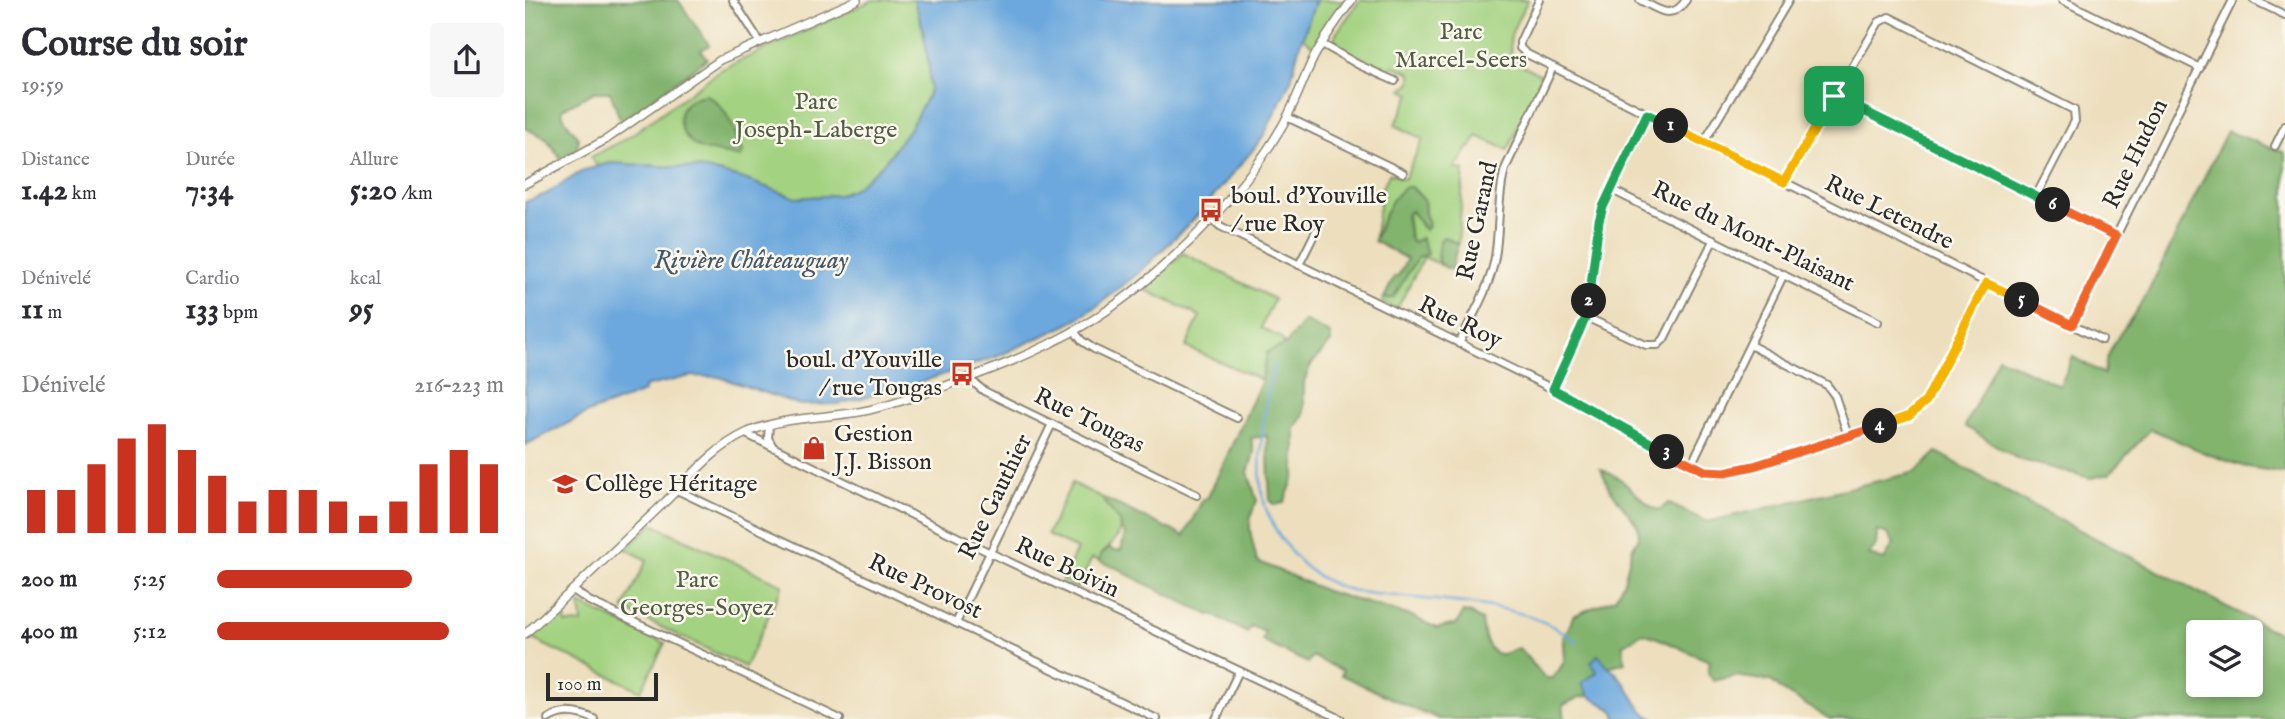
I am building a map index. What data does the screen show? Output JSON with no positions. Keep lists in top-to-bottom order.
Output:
{
  "streets": {
    "street": [
      "Rue Hudon",
      "Rue Letendre",
      "Rue Garand",
      "Rue du Mont-Plaisant",
      "Rue Roy",
      "Rue Tougas",
      "Rue Gauthier",
      "Rue Boivin",
      "Rue Provost"
    ]
  },
  "crossings": [
    ["Rue Hudon", "Rue Letendre"],
    ["Rue Letendre", "Rue Garand"],
    ["Rue Letendre", "Rue Roy"],
    ["Rue Garand", "Rue Roy"],
    ["Rue Tougas", "Rue Gauthier"],
    ["Rue Gauthier", "Rue Boivin"],
    ["Rue Gauthier", "Rue Provost"]
  ],
  "water": ["Rivière Châteauguay"],
  "parks": ["Parc Marcel-Seers", "Parc Joseph-Laberge", "Parc Georges-Soyez"],
  "places": {
    "bus stop": ["boul. d'Youville / rue Roy", "boul. d'Youville / rue Tougas"],
    "shop": ["Gestion J.J. Bisson"],
    "school or university": ["Collège Héritage"]
  },
  "scale_bar": "100 m",
  "page": {
    "heading": ["Course du soir", "19:59"],
    "pins": [
      "1",
      "6",
      "5",
      "2",
      "4",
      "3"
    ],
    "stats": [
      ["Distance", "1.42 km"],
      ["Durée", "7:34"],
      ["Allure", "5:20 /km"],
      ["Dénivelé", "11 m"],
      ["Cardio", "133 bpm"],
      ["kcal", "95"]
    ],
    "chart": ["Dénivelé", "216–223 m"],
    "list": [
      {
        "name": "200 m",
        "note": "5:25"
      },
      {
        "name": "400 m",
        "note": "5:12"
      }
    ],
    "scale": "100 m"
  }
}
